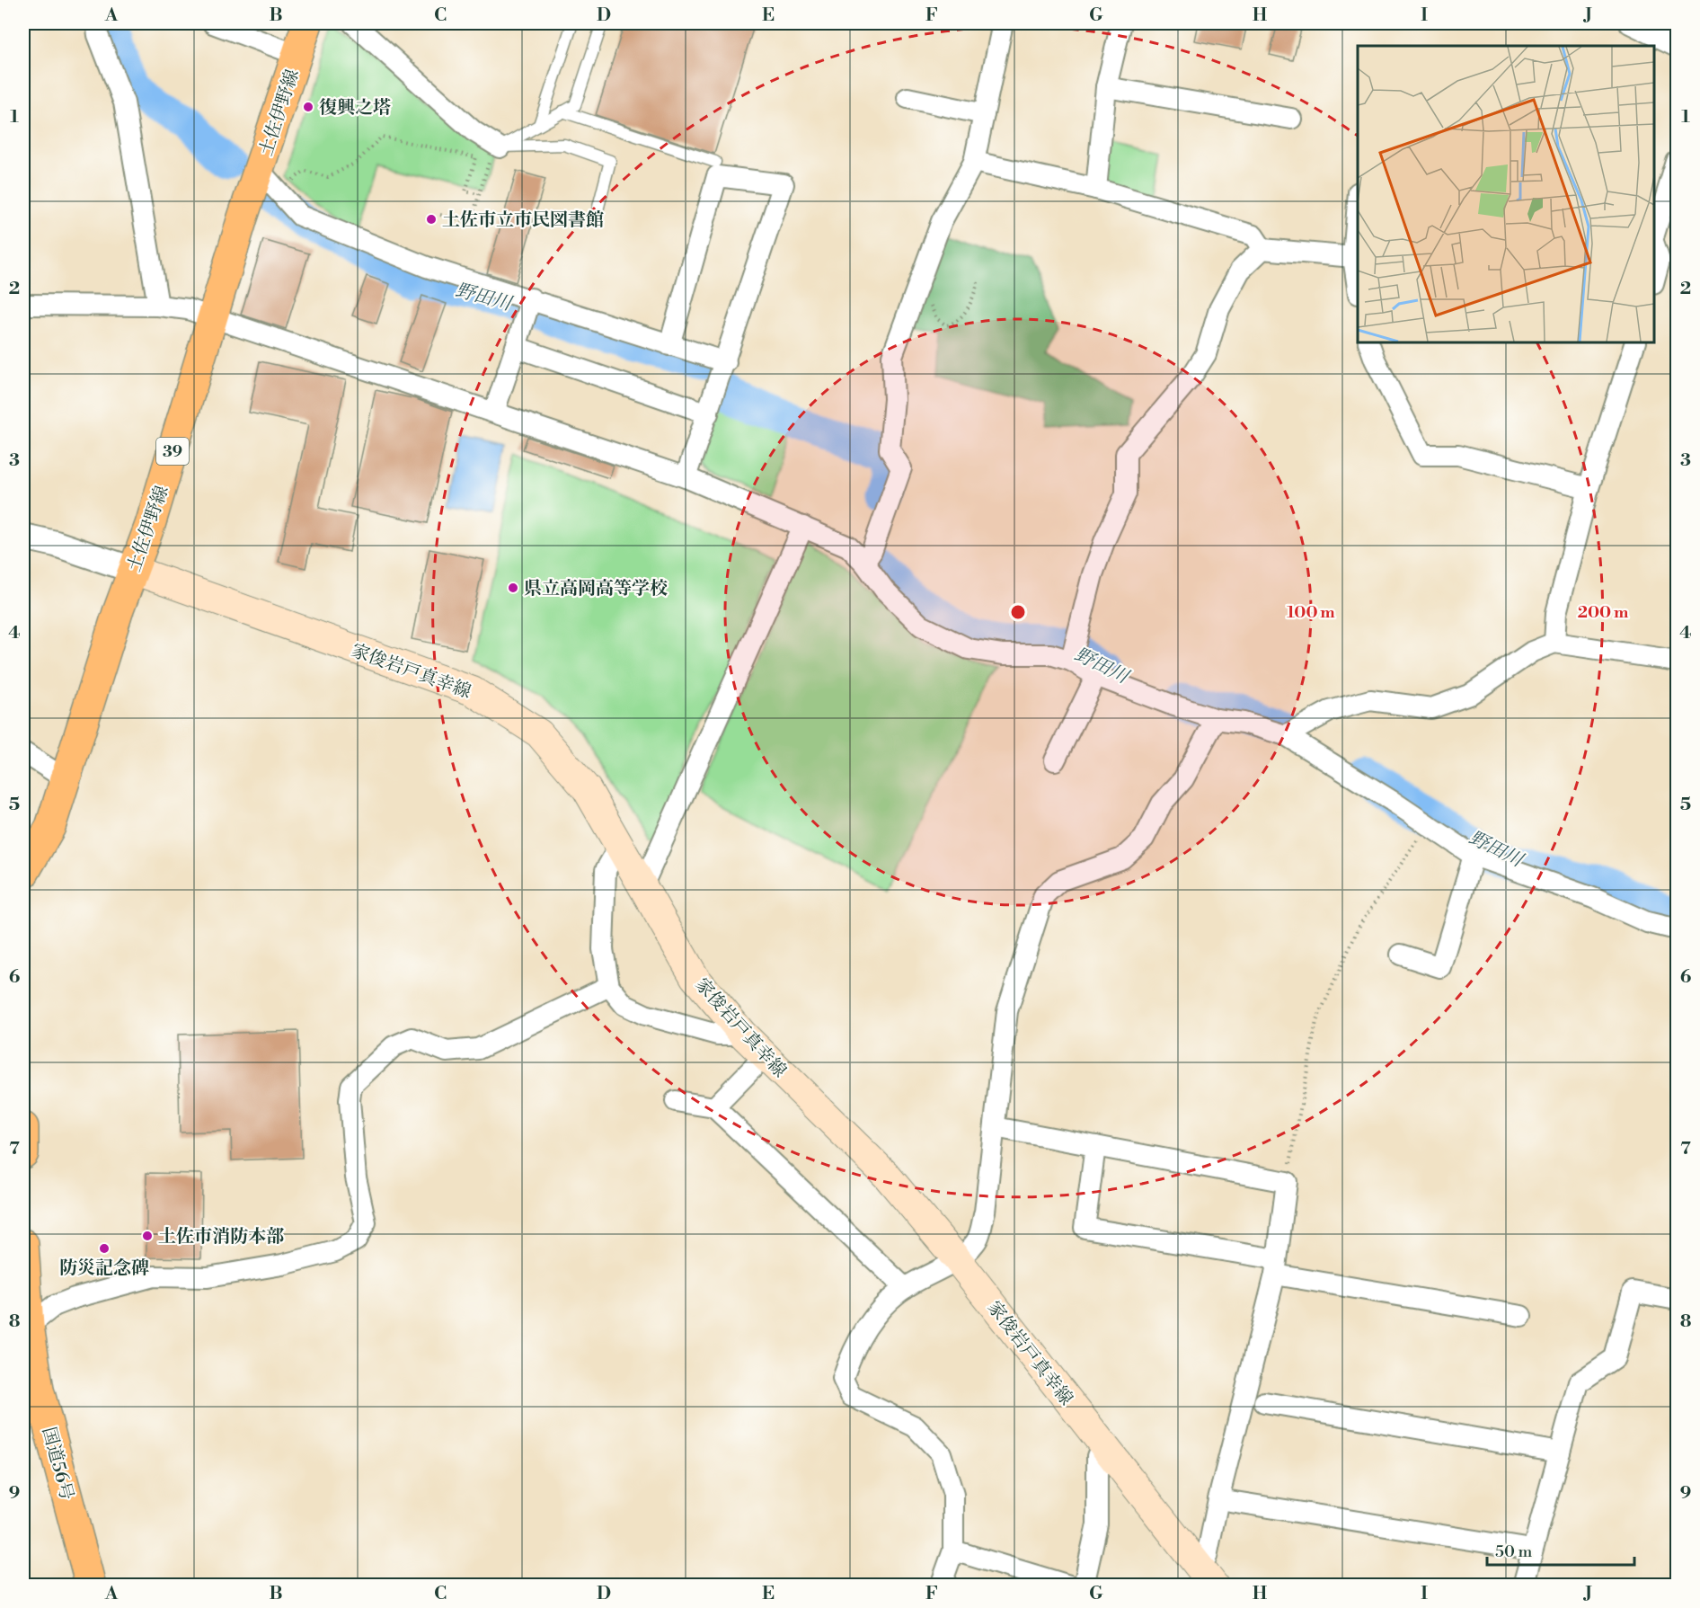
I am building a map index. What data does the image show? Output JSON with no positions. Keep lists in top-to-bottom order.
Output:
{
  "streets": {
    "main road": [
      "土佐伊野線",
      "39",
      "家俊岩戸真幸線",
      "国道56号"
    ]
  },
  "crossings": [
    ["土佐伊野線", "家俊岩戸真幸線"]
  ],
  "water": ["野田川"],
  "places": [
    "復興之塔",
    "土佐市立市民図書館",
    "県立高岡高等学校",
    "土佐市消防本部",
    "防災記念碑"
  ],
  "scale_bar": "50 m",
  "grid": {
    "columns": [
      "A",
      "B",
      "C",
      "D",
      "E",
      "F",
      "G",
      "H",
      "I",
      "J"
    ],
    "rows": [
      "1",
      "2",
      "3",
      "4",
      "5",
      "6",
      "7",
      "8",
      "9"
    ]
  },
  "rings": ["100 m", "200 m"]
}
